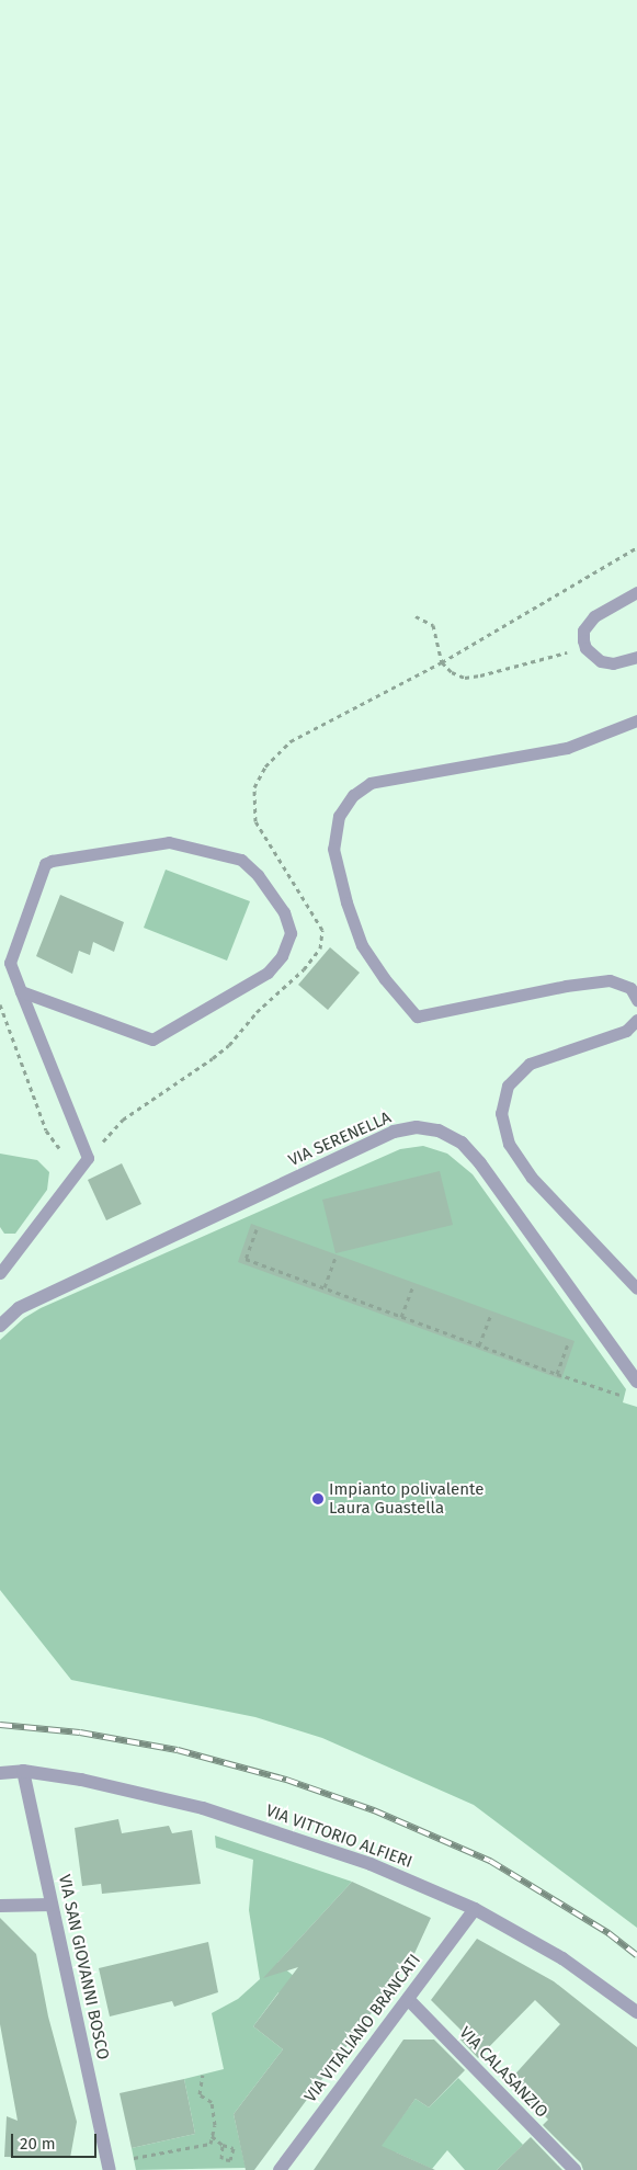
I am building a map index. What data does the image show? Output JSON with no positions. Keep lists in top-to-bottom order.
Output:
{
  "streets": {
    "street": [
      "VIA SERENELLA",
      "VIA VITTORIO ALFIERI",
      "VIA SAN GIOVANNI BOSCO",
      "VIA VITALIANO BRANCATI",
      "VIA CALASANZIO"
    ]
  },
  "crossings": [
    ["VIA VITTORIO ALFIERI", "VIA SAN GIOVANNI BOSCO"],
    ["VIA VITTORIO ALFIERI", "VIA VITALIANO BRANCATI"],
    ["VIA VITALIANO BRANCATI", "VIA CALASANZIO"]
  ],
  "places": ["Impianto polivalente Laura Guastella"],
  "scale_bar": "20 m"
}
